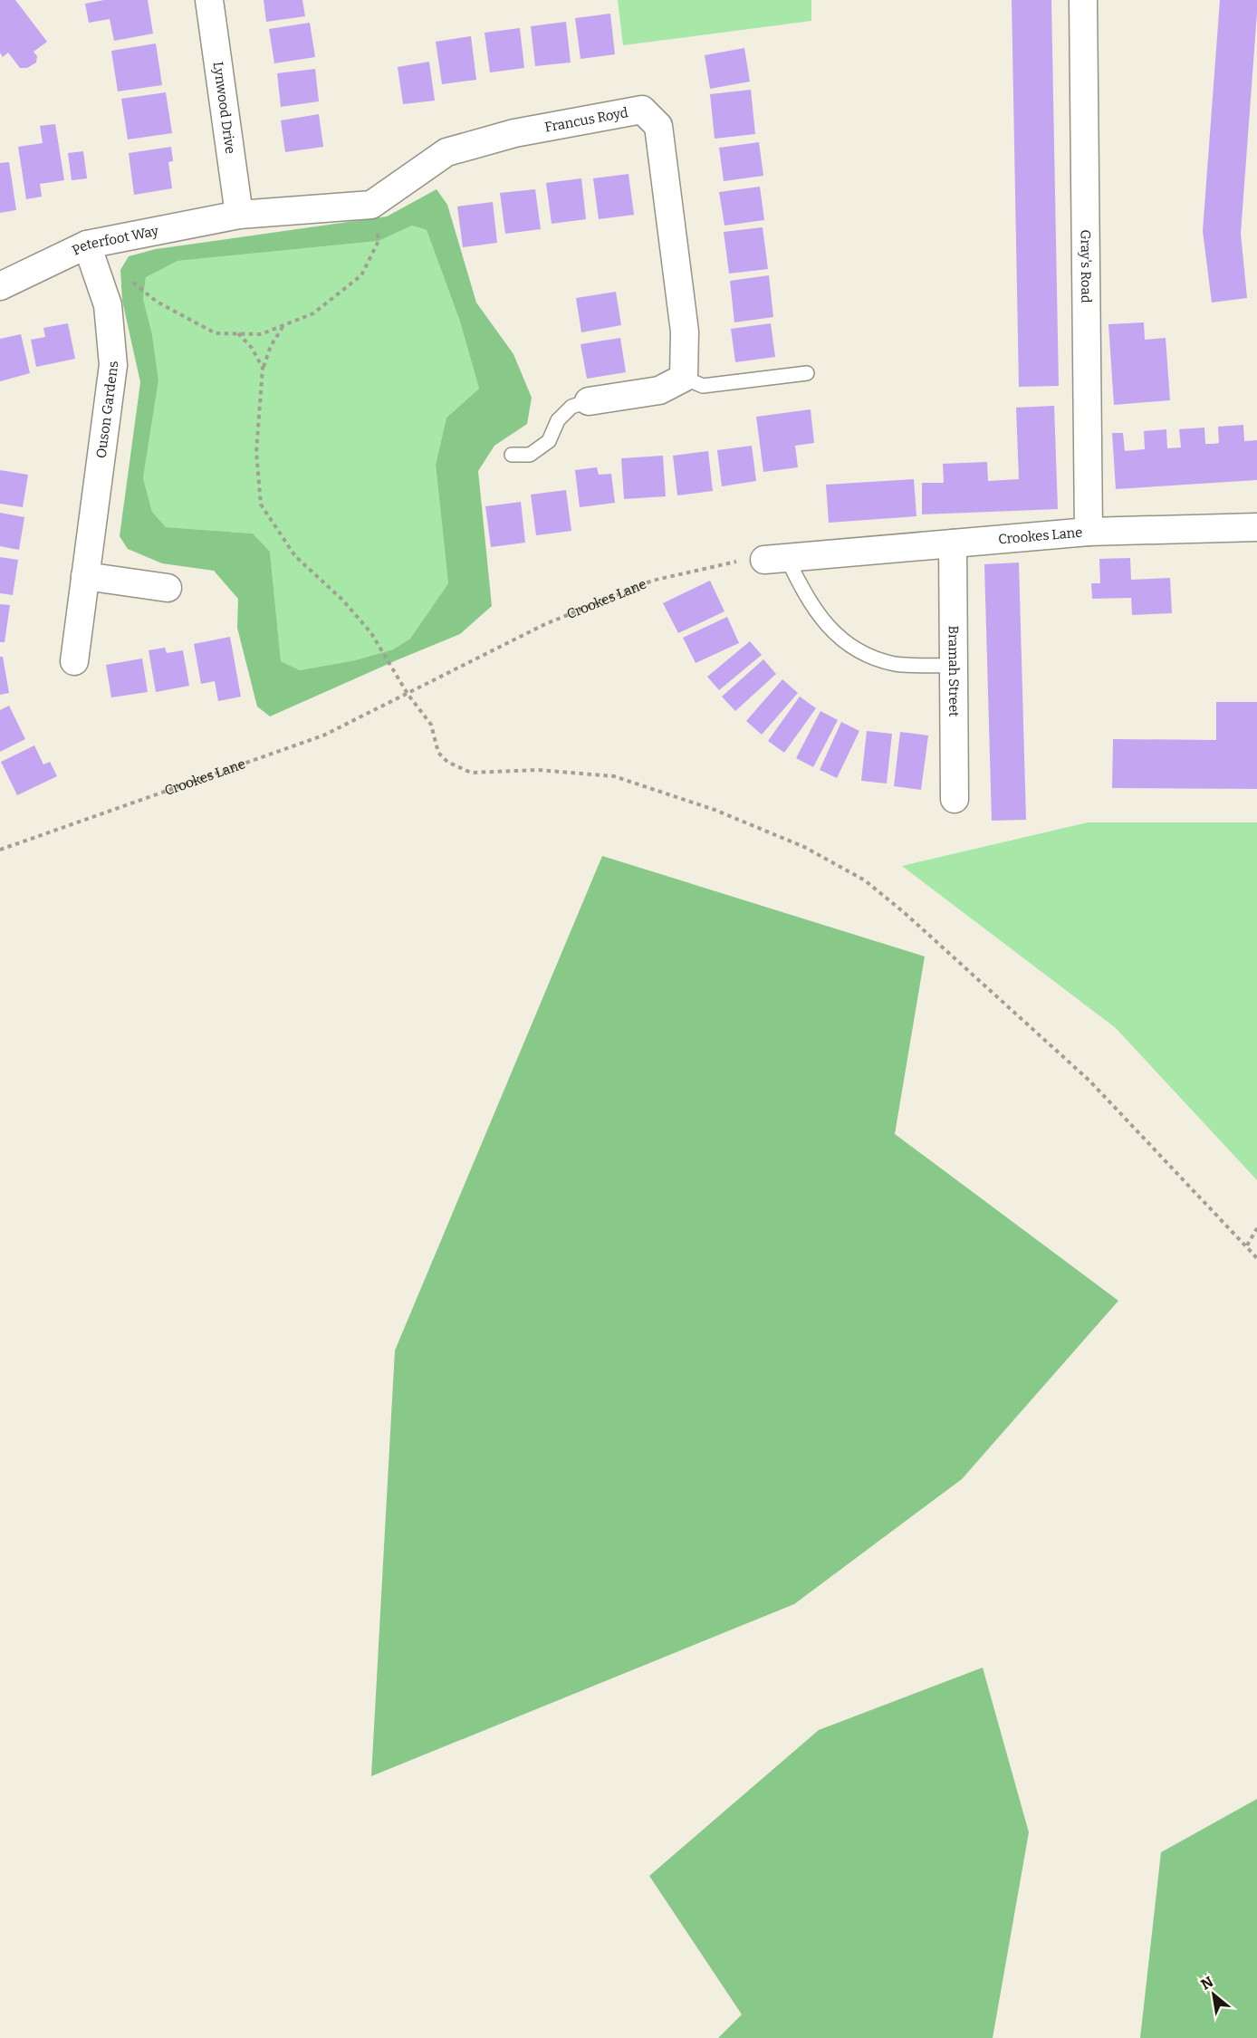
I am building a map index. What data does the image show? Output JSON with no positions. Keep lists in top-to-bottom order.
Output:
{
  "streets": {
    "street": [
      "Lynwood Drive",
      "Francus Royd",
      "Peterfoot Way",
      "Gray's Road",
      "Ouson Gardens",
      "Crookes Lane",
      "Bramah Street"
    ]
  },
  "crossings": [
    ["Lynwood Drive", "Peterfoot Way"],
    ["Peterfoot Way", "Ouson Gardens"],
    ["Gray's Road", "Crookes Lane"],
    ["Crookes Lane", "Bramah Street"]
  ],
  "north": "top left"
}
